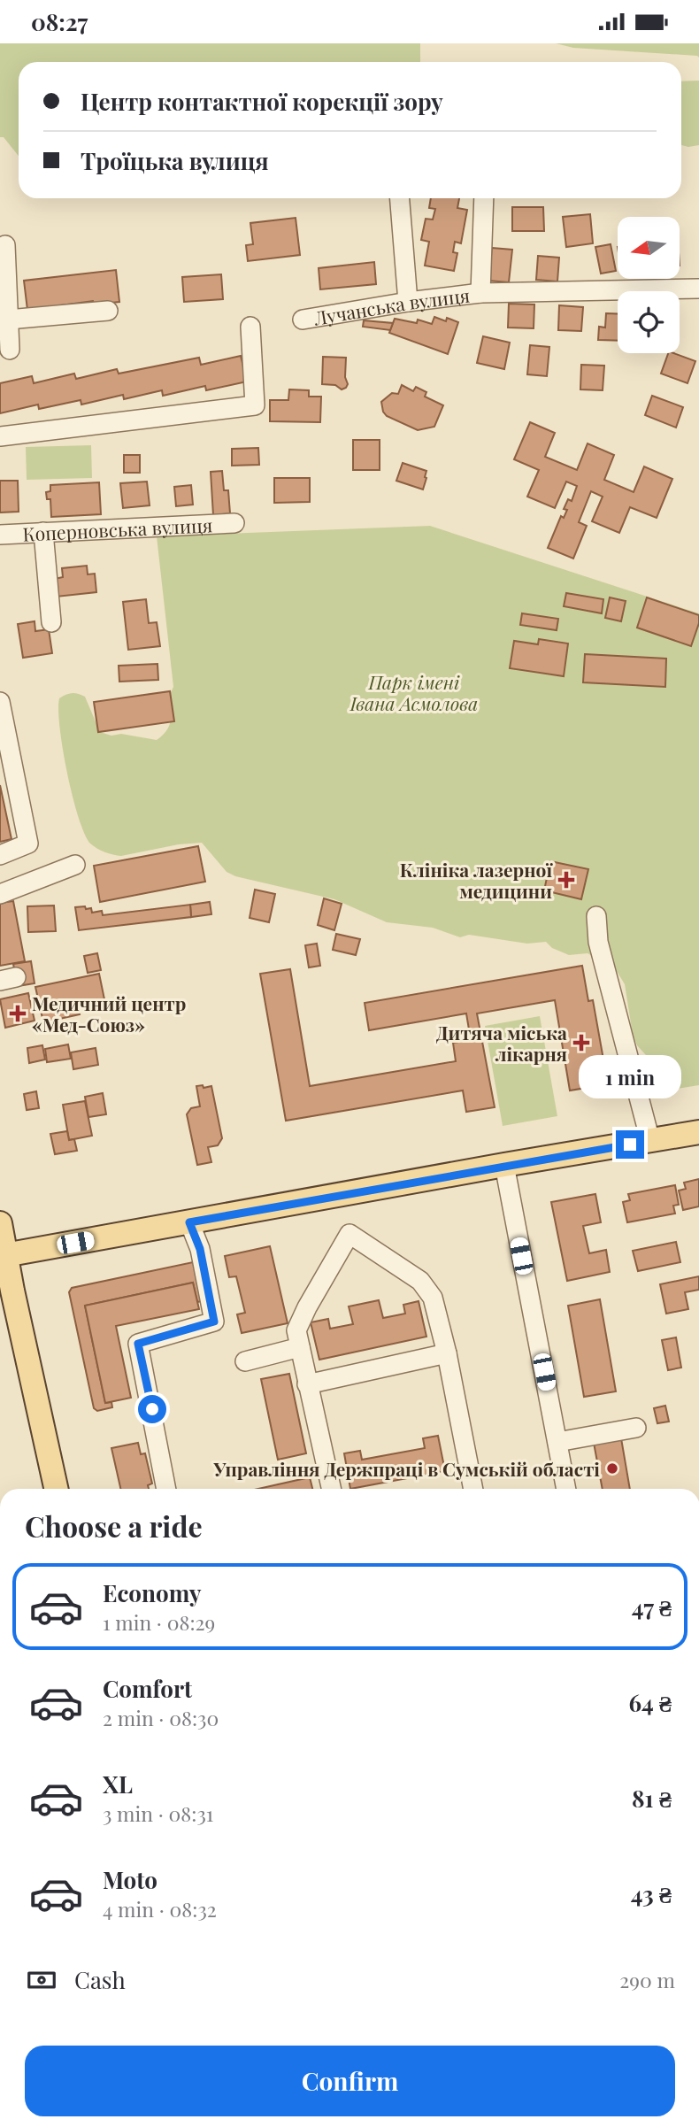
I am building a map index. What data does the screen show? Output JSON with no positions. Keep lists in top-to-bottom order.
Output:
{
  "streets": {
    "street": ["Лучанська вулиця", "Коперновська вулиця"]
  },
  "parks": ["Парк імені Івана Асмолова"],
  "places": {
    "health": ["Клініка лазерної медицини", "Медичний центр «Мед-Союз»", "Дитяча міська лікарня"],
    "other": ["Управління Держпраці в Сумській області"]
  },
  "north": "left",
  "page": {
    "status": "08:27",
    "banner": ["Центр контактної корекції зору", "Троїцька вулиця"],
    "bubble": "1 min",
    "heading": "Choose a ride",
    "list": [
      {
        "name": "Economy",
        "note": "1 min · 08:29",
        "value": "47 ₴"
      },
      {
        "name": "Comfort",
        "note": "2 min · 08:30",
        "value": "64 ₴"
      },
      {
        "name": "XL",
        "note": "3 min · 08:31",
        "value": "81 ₴"
      },
      {
        "name": "Moto",
        "note": "4 min · 08:32",
        "value": "43 ₴"
      }
    ],
    "pay": ["Cash", "290 m"],
    "buttons": "Confirm"
  }
}
